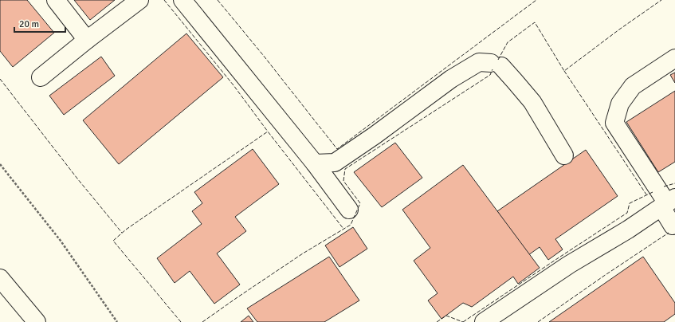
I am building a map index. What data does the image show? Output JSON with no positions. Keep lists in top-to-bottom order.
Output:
{
  "scale_bar": "20 m"
}
